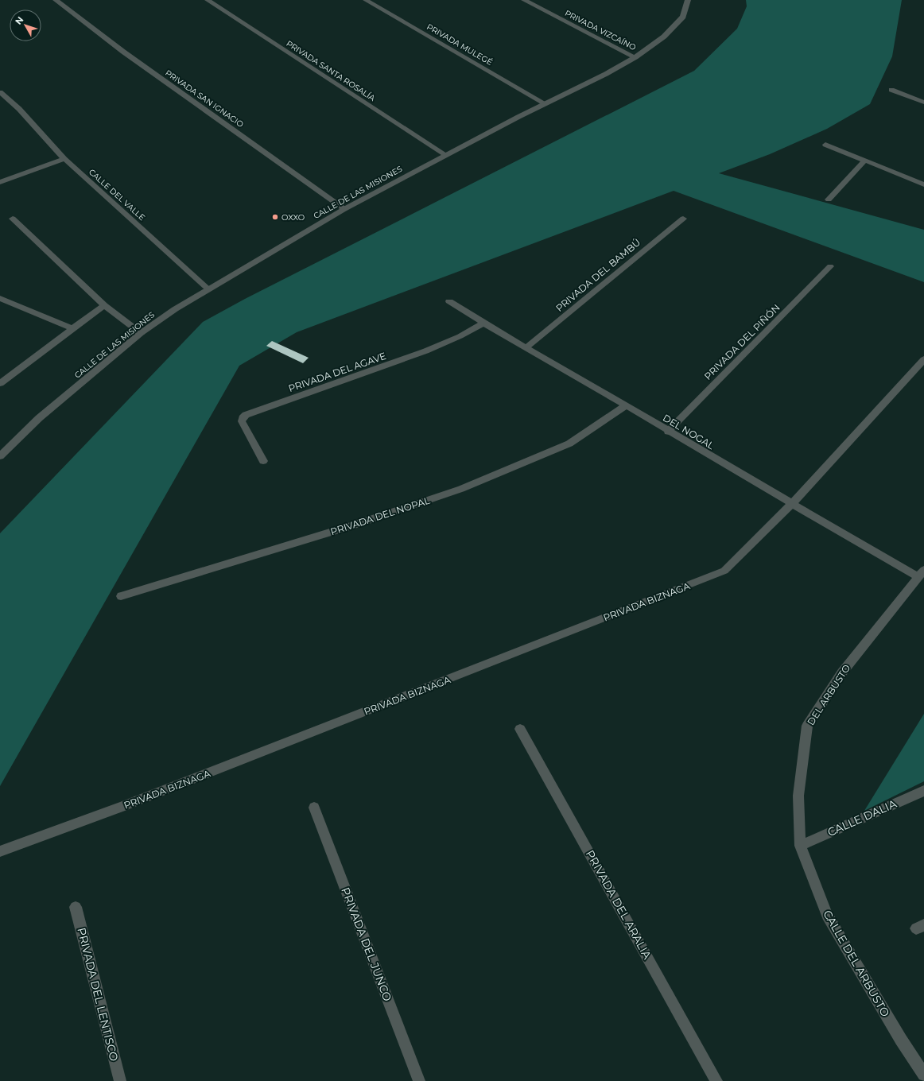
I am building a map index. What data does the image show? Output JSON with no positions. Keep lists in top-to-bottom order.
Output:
{
  "streets": {
    "street": [
      "PRIVADA VIZCAÍNO",
      "PRIVADA MULEGÉ",
      "PRIVADA SANTA ROSALÍA",
      "PRIVADA SAN IGNACIO",
      "CALLE DE LAS MISIONES",
      "CALLE DEL VALLE",
      "PRIVADA DEL BAMBÚ",
      "PRIVADA DEL PIÑÓN",
      "PRIVADA DEL AGAVE",
      "DEL NOGAL",
      "PRIVADA DEL NOPAL",
      "PRIVADA BIZNAGA",
      "DEL ARBUSTO",
      "CALLE DALIA",
      "PRIVADA DEL ARALIA",
      "PRIVADA DEL JUNCO",
      "CALLE DEL ARBUSTO",
      "PRIVADA DEL LENTISCO"
    ]
  },
  "crossings": [
    ["PRIVADA VIZCAÍNO", "CALLE DE LAS MISIONES"],
    ["PRIVADA MULEGÉ", "CALLE DE LAS MISIONES"],
    ["PRIVADA SANTA ROSALÍA", "CALLE DE LAS MISIONES"],
    ["PRIVADA SAN IGNACIO", "CALLE DE LAS MISIONES"],
    ["CALLE DE LAS MISIONES", "CALLE DEL VALLE"],
    ["PRIVADA DEL BAMBÚ", "DEL NOGAL"],
    ["PRIVADA DEL PIÑÓN", "DEL NOGAL"],
    ["PRIVADA DEL AGAVE", "DEL NOGAL"],
    ["DEL NOGAL", "PRIVADA DEL NOPAL"],
    ["DEL NOGAL", "PRIVADA BIZNAGA"],
    ["DEL NOGAL", "DEL ARBUSTO"],
    ["DEL ARBUSTO", "CALLE DALIA"],
    ["DEL ARBUSTO", "CALLE DEL ARBUSTO"],
    ["CALLE DALIA", "CALLE DEL ARBUSTO"]
  ],
  "places": ["OXXO"],
  "north": "top left"
}
